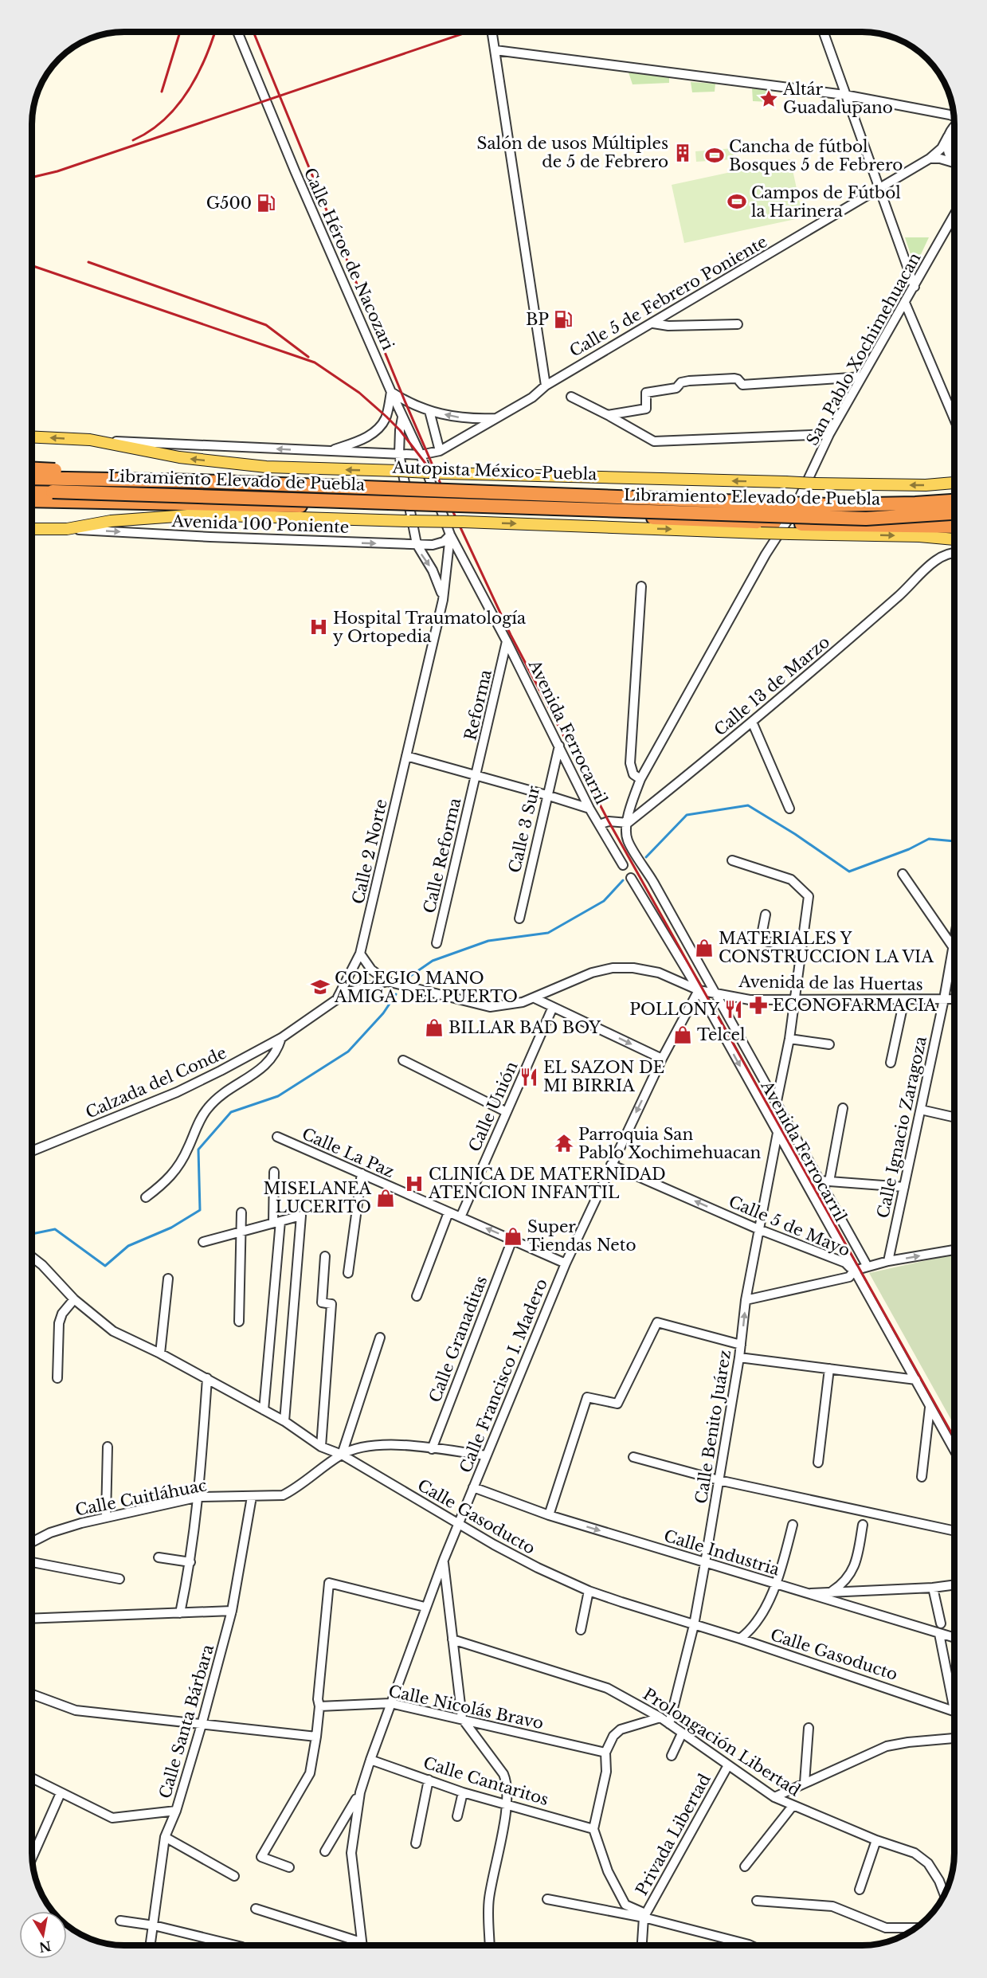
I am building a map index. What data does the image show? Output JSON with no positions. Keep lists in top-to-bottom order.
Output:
{
  "streets": {
    "highway": ["Autopista México-Puebla", "Libramiento Elevado de Puebla"],
    "street": [
      "Calle Héroe de Nacozari",
      "Calle 5 de Febrero Poniente",
      "San Pablo Xochimehuacan",
      "Avenida 100 Poniente",
      "Calle 13 de Marzo",
      "Reforma",
      "Avenida Ferrocarril",
      "Calle 3 Sur",
      "Calle 2 Norte",
      "Calle Reforma",
      "Avenida de las Huertas",
      "Calzada del Conde",
      "Calle Unión",
      "Calle Ignacio Zaragoza",
      "Calle La Paz",
      "Calle 5 de Mayo",
      "Calle Granaditas",
      "Calle Francisco I. Madero",
      "Calle Benito Juárez",
      "Calle Cuitláhuac",
      "Calle Gasoducto",
      "Calle Industria",
      "Calle Nicolás Bravo",
      "Calle Santa Bárbara",
      "Prolongación Libertad",
      "Calle Cantaritos",
      "Privada Libertad"
    ]
  },
  "crossings": [
    ["Calle Héroe de Nacozari", "Calle 5 de Febrero Poniente"],
    ["Calle Héroe de Nacozari", "Avenida 100 Poniente"],
    ["Calle Héroe de Nacozari", "Avenida Ferrocarril"],
    ["Calle Héroe de Nacozari", "Calle 2 Norte"],
    ["San Pablo Xochimehuacan", "Calle 13 de Marzo"],
    ["Avenida 100 Poniente", "Avenida Ferrocarril"],
    ["Avenida 100 Poniente", "Calle 2 Norte"],
    ["Reforma", "Avenida Ferrocarril"],
    ["Reforma", "Calle Reforma"],
    ["Avenida Ferrocarril", "Calle 3 Sur"],
    ["Avenida Ferrocarril", "Calle 2 Norte"],
    ["Avenida Ferrocarril", "Avenida de las Huertas"],
    ["Avenida Ferrocarril", "Calzada del Conde"],
    ["Avenida Ferrocarril", "Calle 5 de Mayo"],
    ["Avenida Ferrocarril", "Calle Francisco I. Madero"],
    ["Avenida Ferrocarril", "Calle Benito Juárez"],
    ["Calle 2 Norte", "Calzada del Conde"],
    ["Avenida de las Huertas", "Calzada del Conde"],
    ["Avenida de las Huertas", "Calle Ignacio Zaragoza"],
    ["Avenida de las Huertas", "Calle Francisco I. Madero"],
    ["Calzada del Conde", "Calle Francisco I. Madero"],
    ["Calle Unión", "Calle La Paz"],
    ["Calle Ignacio Zaragoza", "Calle 5 de Mayo"],
    ["Calle La Paz", "Calle Granaditas"],
    ["Calle La Paz", "Calle Francisco I. Madero"],
    ["Calle 5 de Mayo", "Calle Francisco I. Madero"],
    ["Calle 5 de Mayo", "Calle Benito Juárez"],
    ["Calle Francisco I. Madero", "Calle Gasoducto"],
    ["Calle Francisco I. Madero", "Calle Industria"],
    ["Calle Francisco I. Madero", "Calle Nicolás Bravo"],
    ["Calle Francisco I. Madero", "Calle Cantaritos"],
    ["Calle Benito Juárez", "Calle Gasoducto"],
    ["Calle Benito Juárez", "Calle Industria"],
    ["Calle Benito Juárez", "Prolongación Libertad"],
    ["Calle Cuitláhuac", "Calle Gasoducto"],
    ["Calle Cuitláhuac", "Calle Santa Bárbara"],
    ["Prolongación Libertad", "Privada Libertad"]
  ],
  "one_way": ["Avenida 100 Poniente"],
  "places": {
    "place": ["Altár Guadalupano"],
    "building": ["Salón de usos Múltiples de 5 de Febrero"],
    "sports": ["Cancha de fútbol Bosques 5 de Febrero", "Campos de Fútbol la Harinera"],
    "fuel station": ["G500", "BP"],
    "hospital": ["Hospital Traumatología y Ortopedia", "CLINICA DE MATERNIDAD ATENCION INFANTIL"],
    "shop": [
      "MATERIALES Y CONSTRUCCION LA VIA",
      "BILLAR BAD BOY",
      "Telcel",
      "MISELANEA LUCERITO",
      "Super Tiendas Neto"
    ],
    "school or university": ["COLEGIO MANO AMIGA DEL PUERTO"],
    "pharmacy": ["ECONOFARMACIA"],
    "restaurant": ["POLLONY", "EL SAZON DE MI BIRRIA"],
    "temple": ["Parroquia San Pablo Xochimehuacan"]
  },
  "north": "bottom"
}
